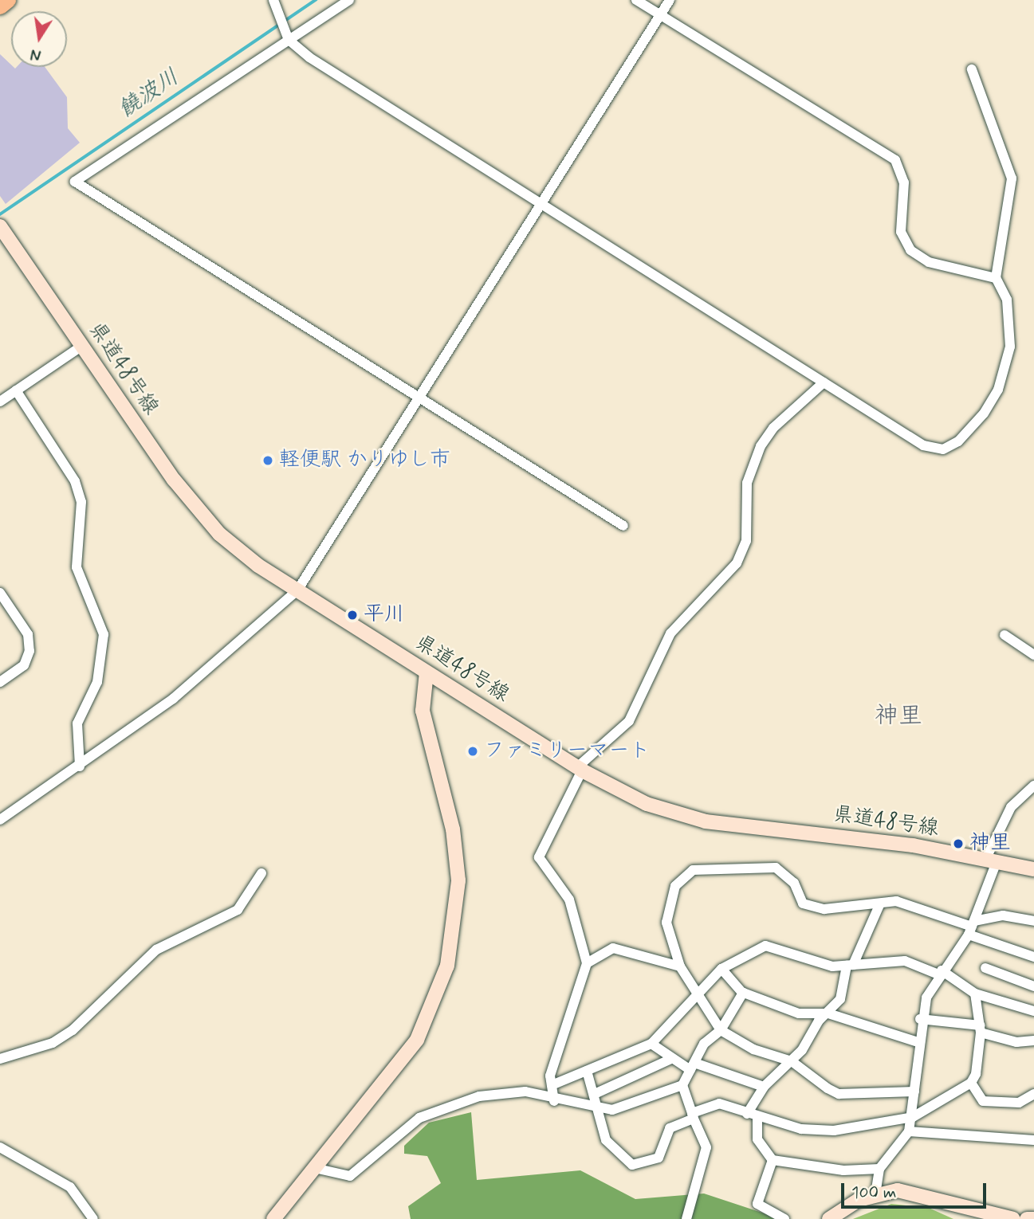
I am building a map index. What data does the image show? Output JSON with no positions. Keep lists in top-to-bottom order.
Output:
{
  "streets": {
    "main road": ["県道48号線"]
  },
  "districts": ["神里"],
  "water": ["饒波川"],
  "places": [
    "軽便駅 かりゆし市",
    "平川",
    "ファミリーマート",
    "神里"
  ],
  "scale_bar": "100 m",
  "north": "bottom"
}
